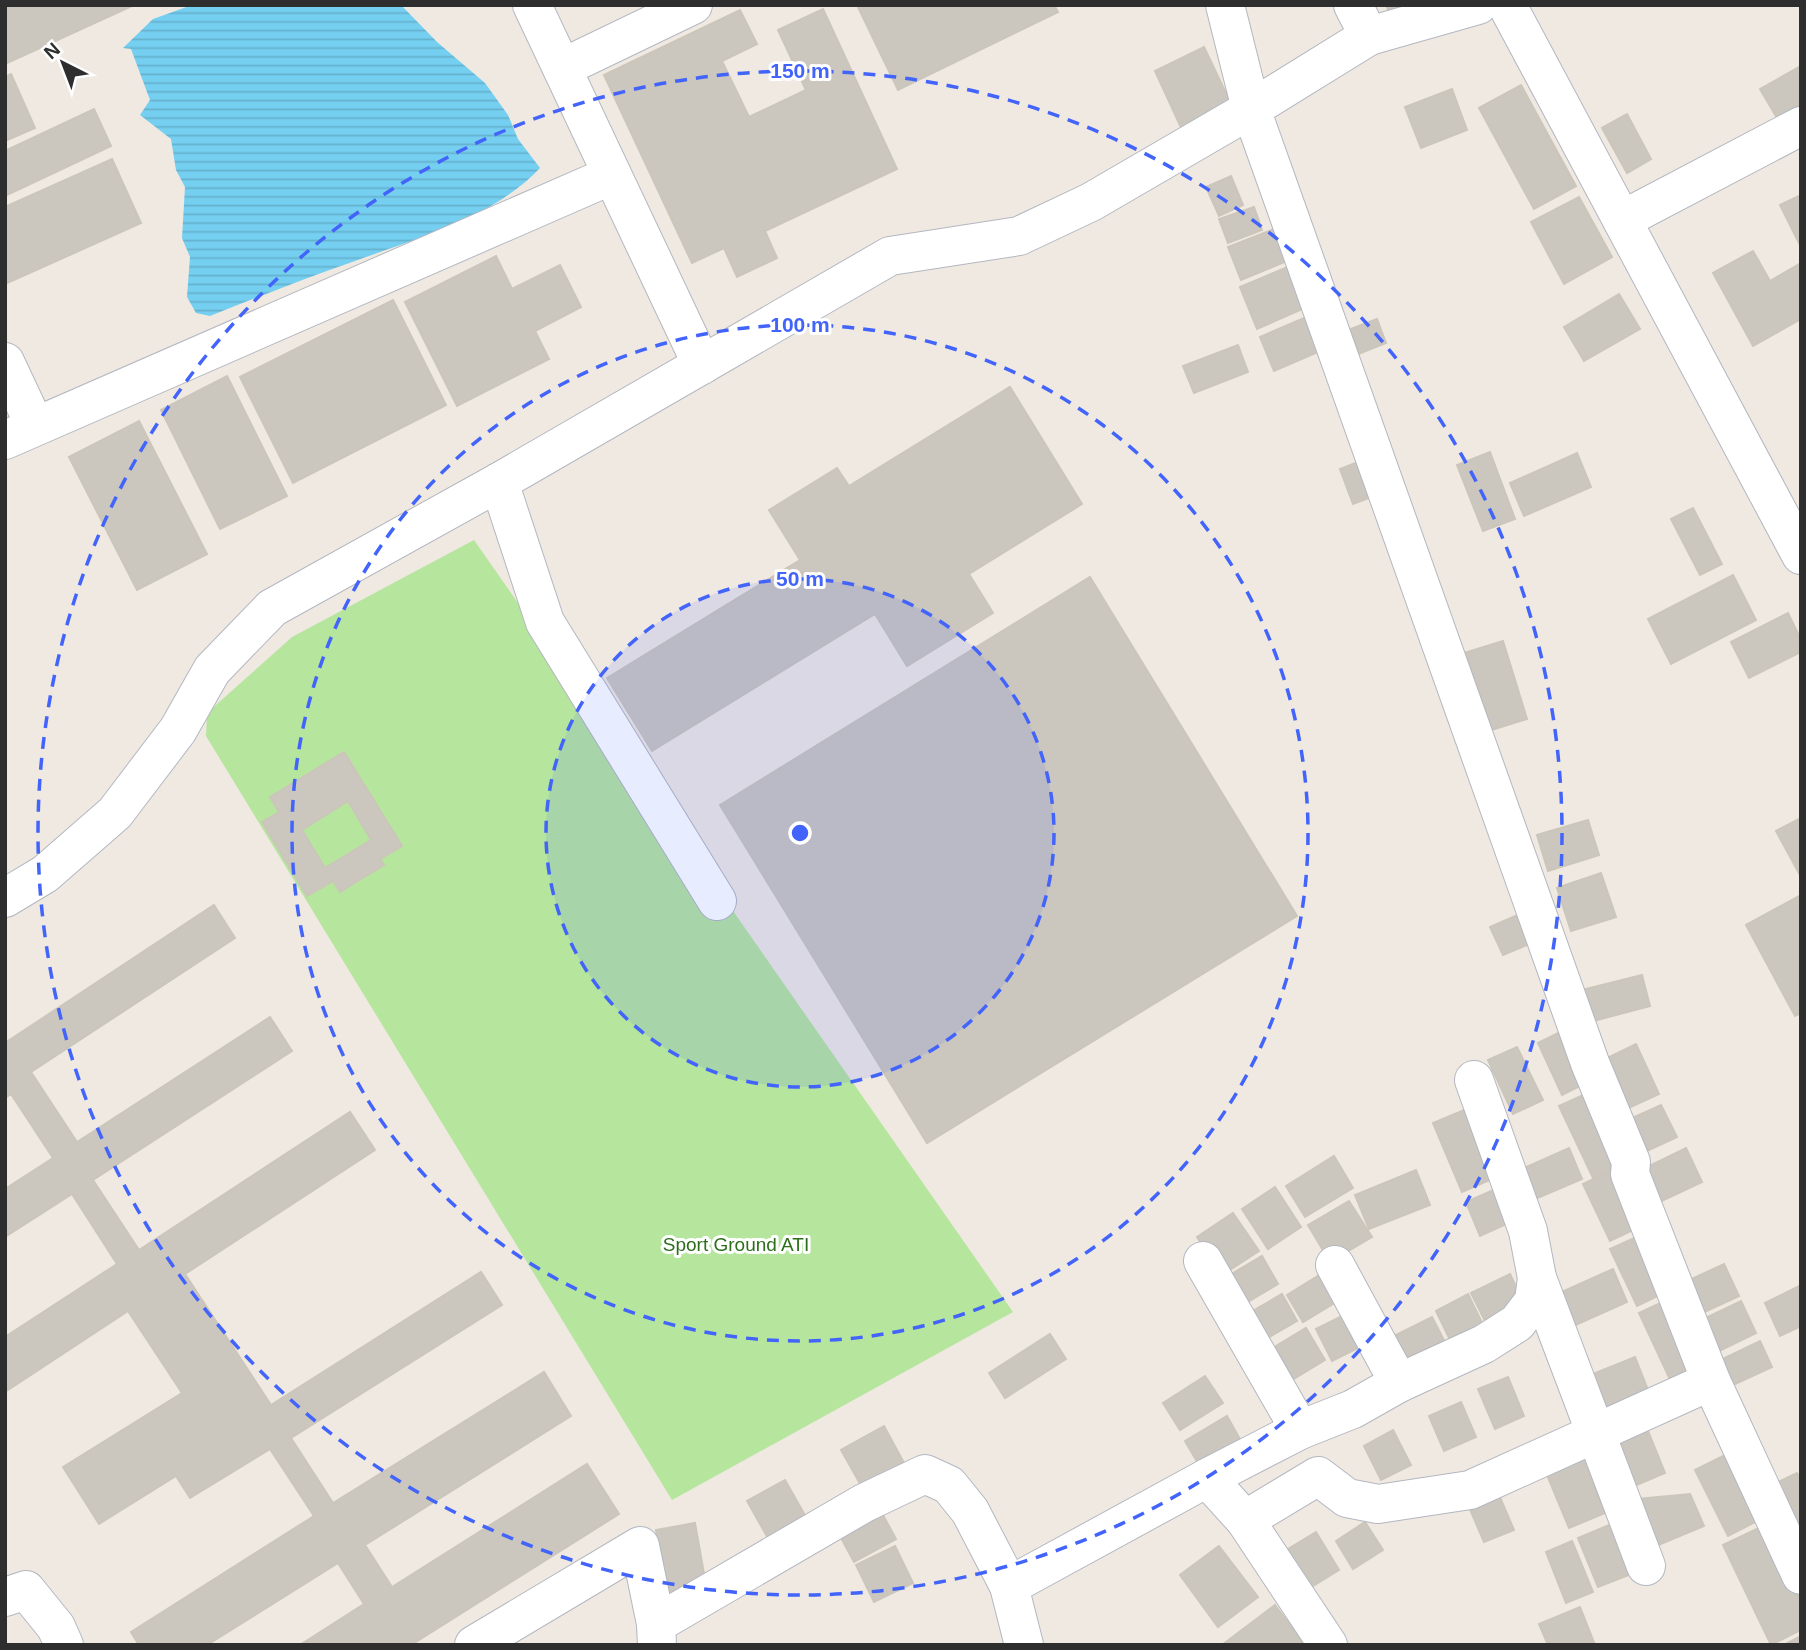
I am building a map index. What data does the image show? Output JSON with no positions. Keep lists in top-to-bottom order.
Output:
{
  "parks": ["Sport Ground ATI"],
  "north": "top left",
  "rings": ["150 m", "100 m", "50 m"]
}
